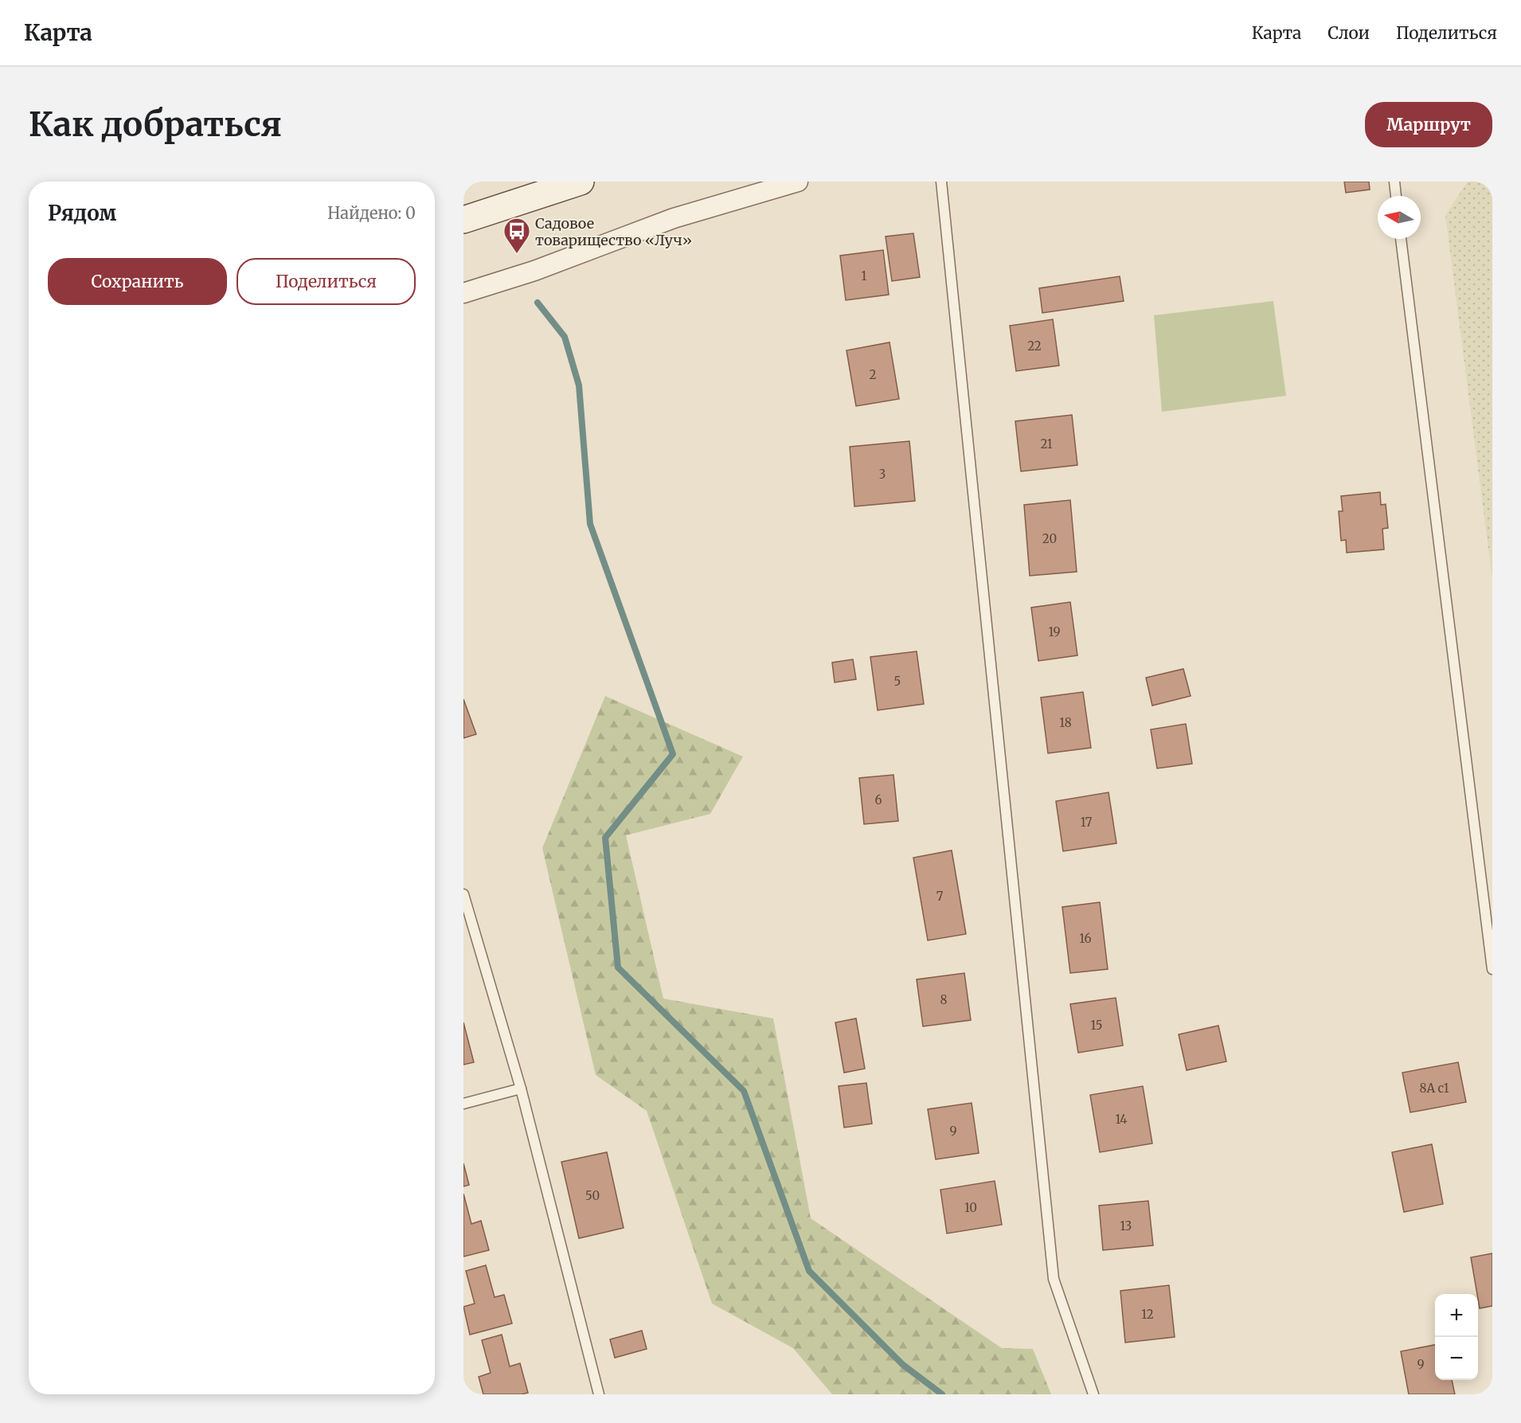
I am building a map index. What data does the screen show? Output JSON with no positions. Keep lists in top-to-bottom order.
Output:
{
  "places": {
    "bus stop": ["Садовое товарищество «Луч»"]
  },
  "house_numbers": [
    "1",
    "22",
    "2",
    "21",
    "3",
    "20",
    "19",
    "5",
    "18",
    "6",
    "17",
    "7",
    "16",
    "8",
    "15",
    "8А с1",
    "14",
    "9",
    "50",
    "10",
    "13",
    "12",
    "9"
  ],
  "north": "left",
  "page": {
    "header": "Карта",
    "nav": ["Карта", "Слои", "Поделиться"],
    "buttons": [
      "Маршрут",
      ["Сохранить", "Поделиться"]
    ],
    "title": "Как добраться",
    "heading": ["Рядом", "Найдено: 0"],
    "map_buttons": ["+", "−"]
  }
}
